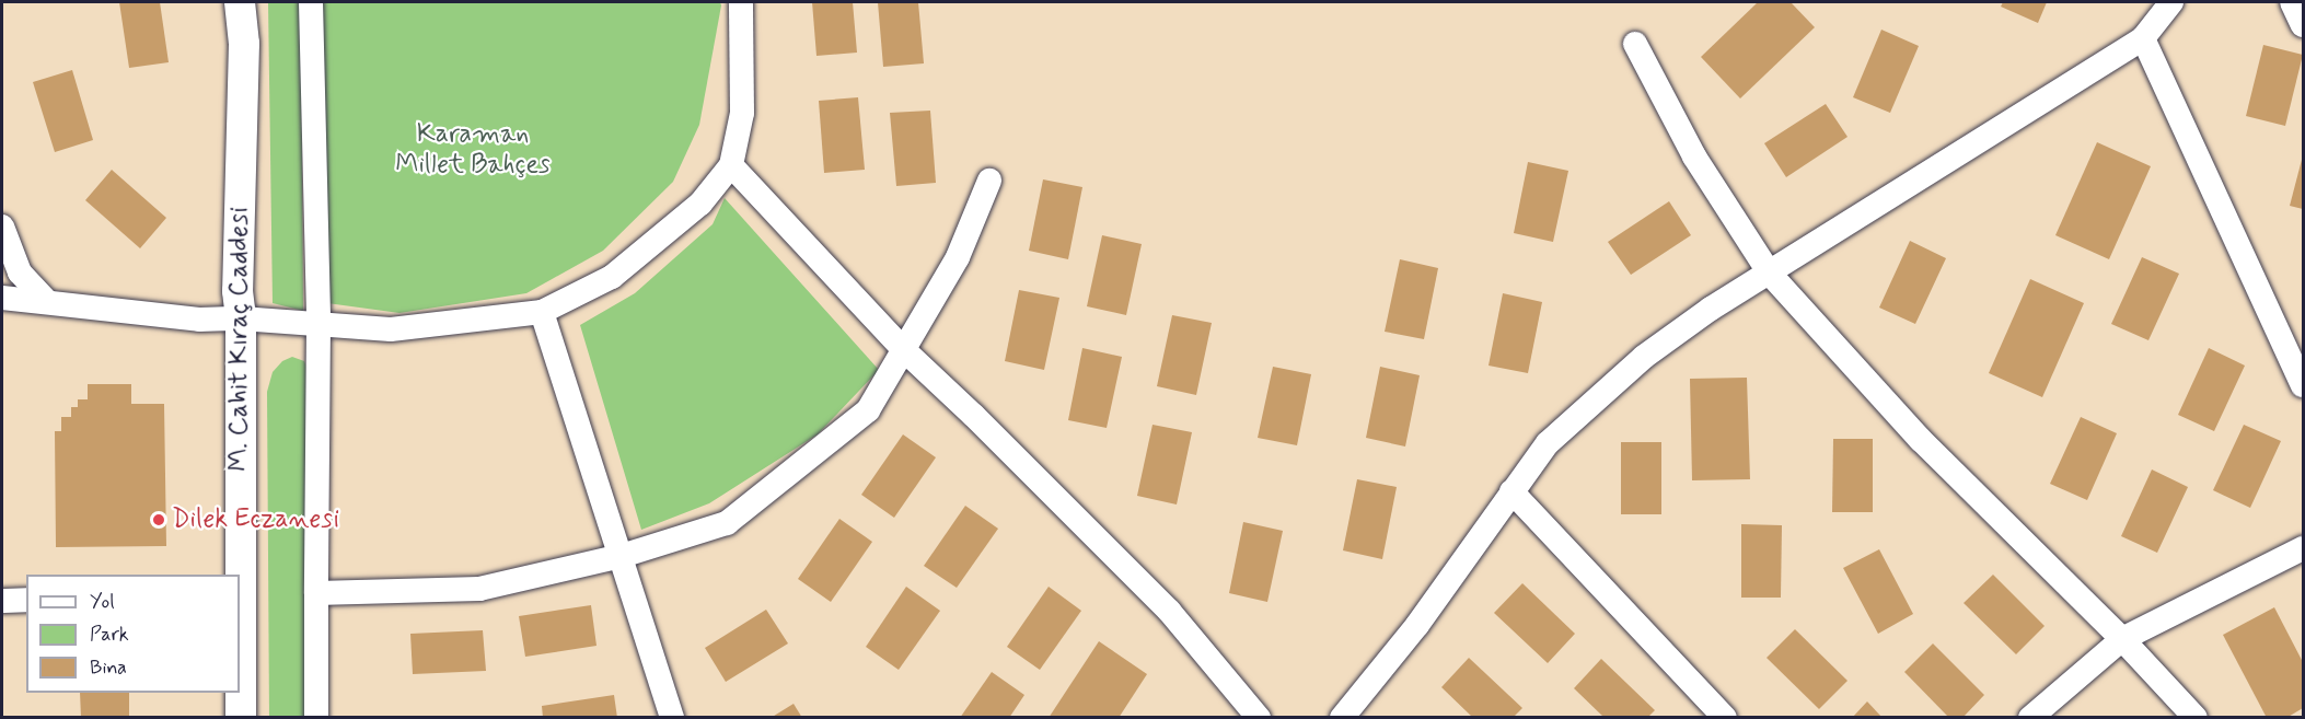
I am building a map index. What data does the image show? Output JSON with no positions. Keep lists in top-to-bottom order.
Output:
{
  "streets": {
    "street": ["M. Cahit Kıraç Caddesi"]
  },
  "parks": ["Karaman Millet Bahçes"],
  "places": ["Dilek Eczanesi"],
  "legend": ["Yol", "Park", "Bina"]
}
